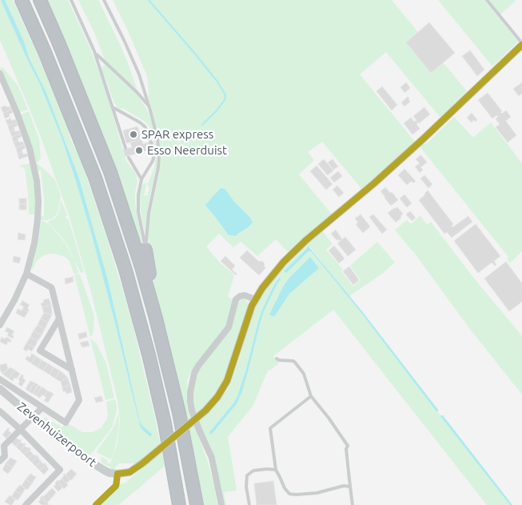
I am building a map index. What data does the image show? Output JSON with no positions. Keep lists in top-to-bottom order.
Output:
{
  "streets": {
    "street": ["Zevenhuizerpoort"]
  },
  "places": ["SPAR express", "Esso Neerduist"]
}
